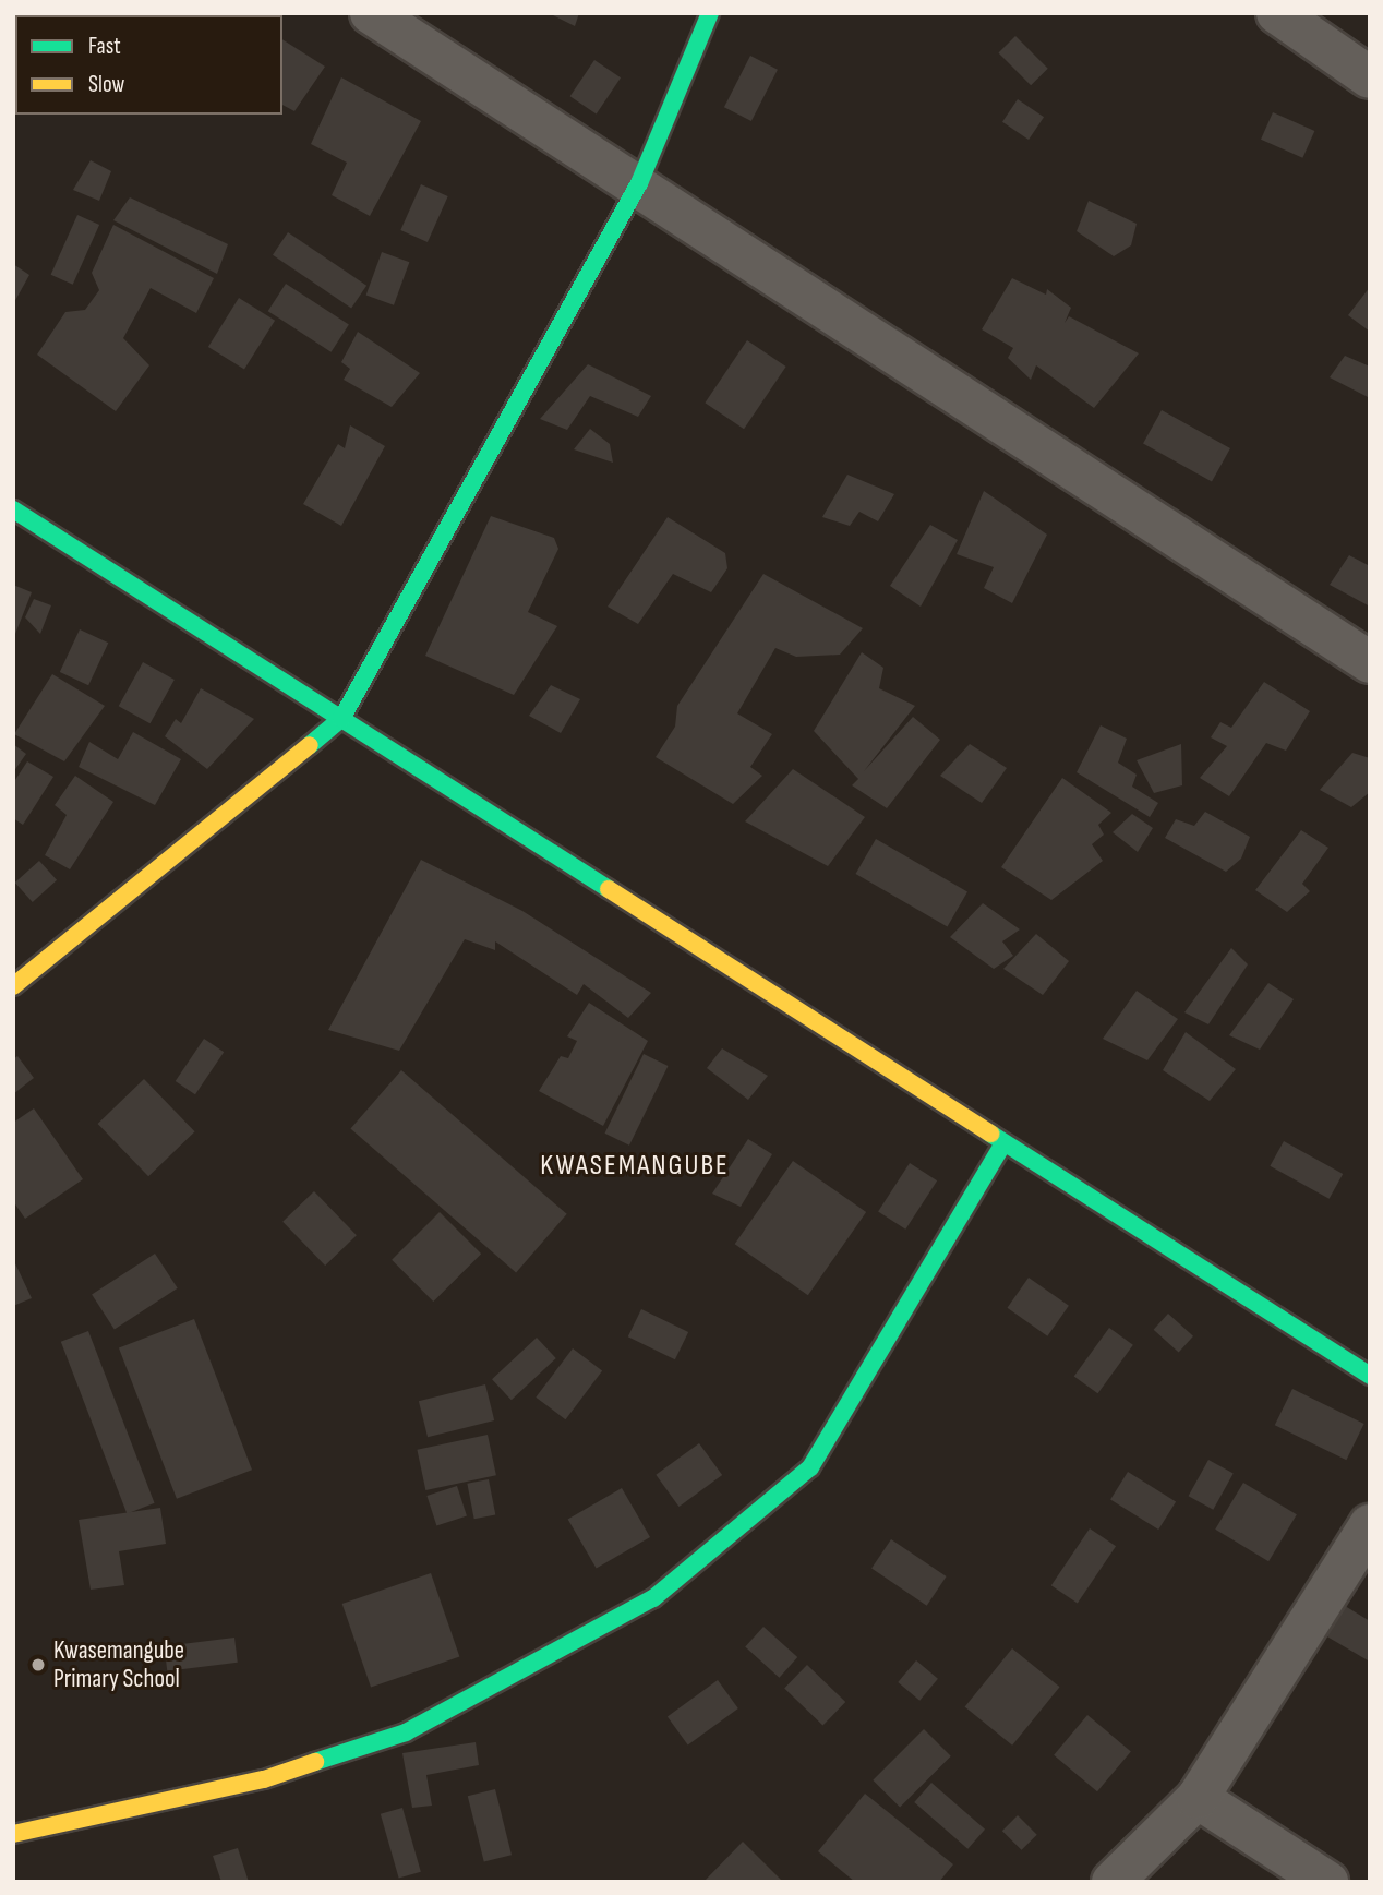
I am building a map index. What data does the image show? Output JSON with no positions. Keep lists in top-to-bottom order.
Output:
{
  "districts": ["KWASEMANGUBE"],
  "places": ["Kwasemangube Primary School"],
  "legend": ["Fast", "Slow"]
}
